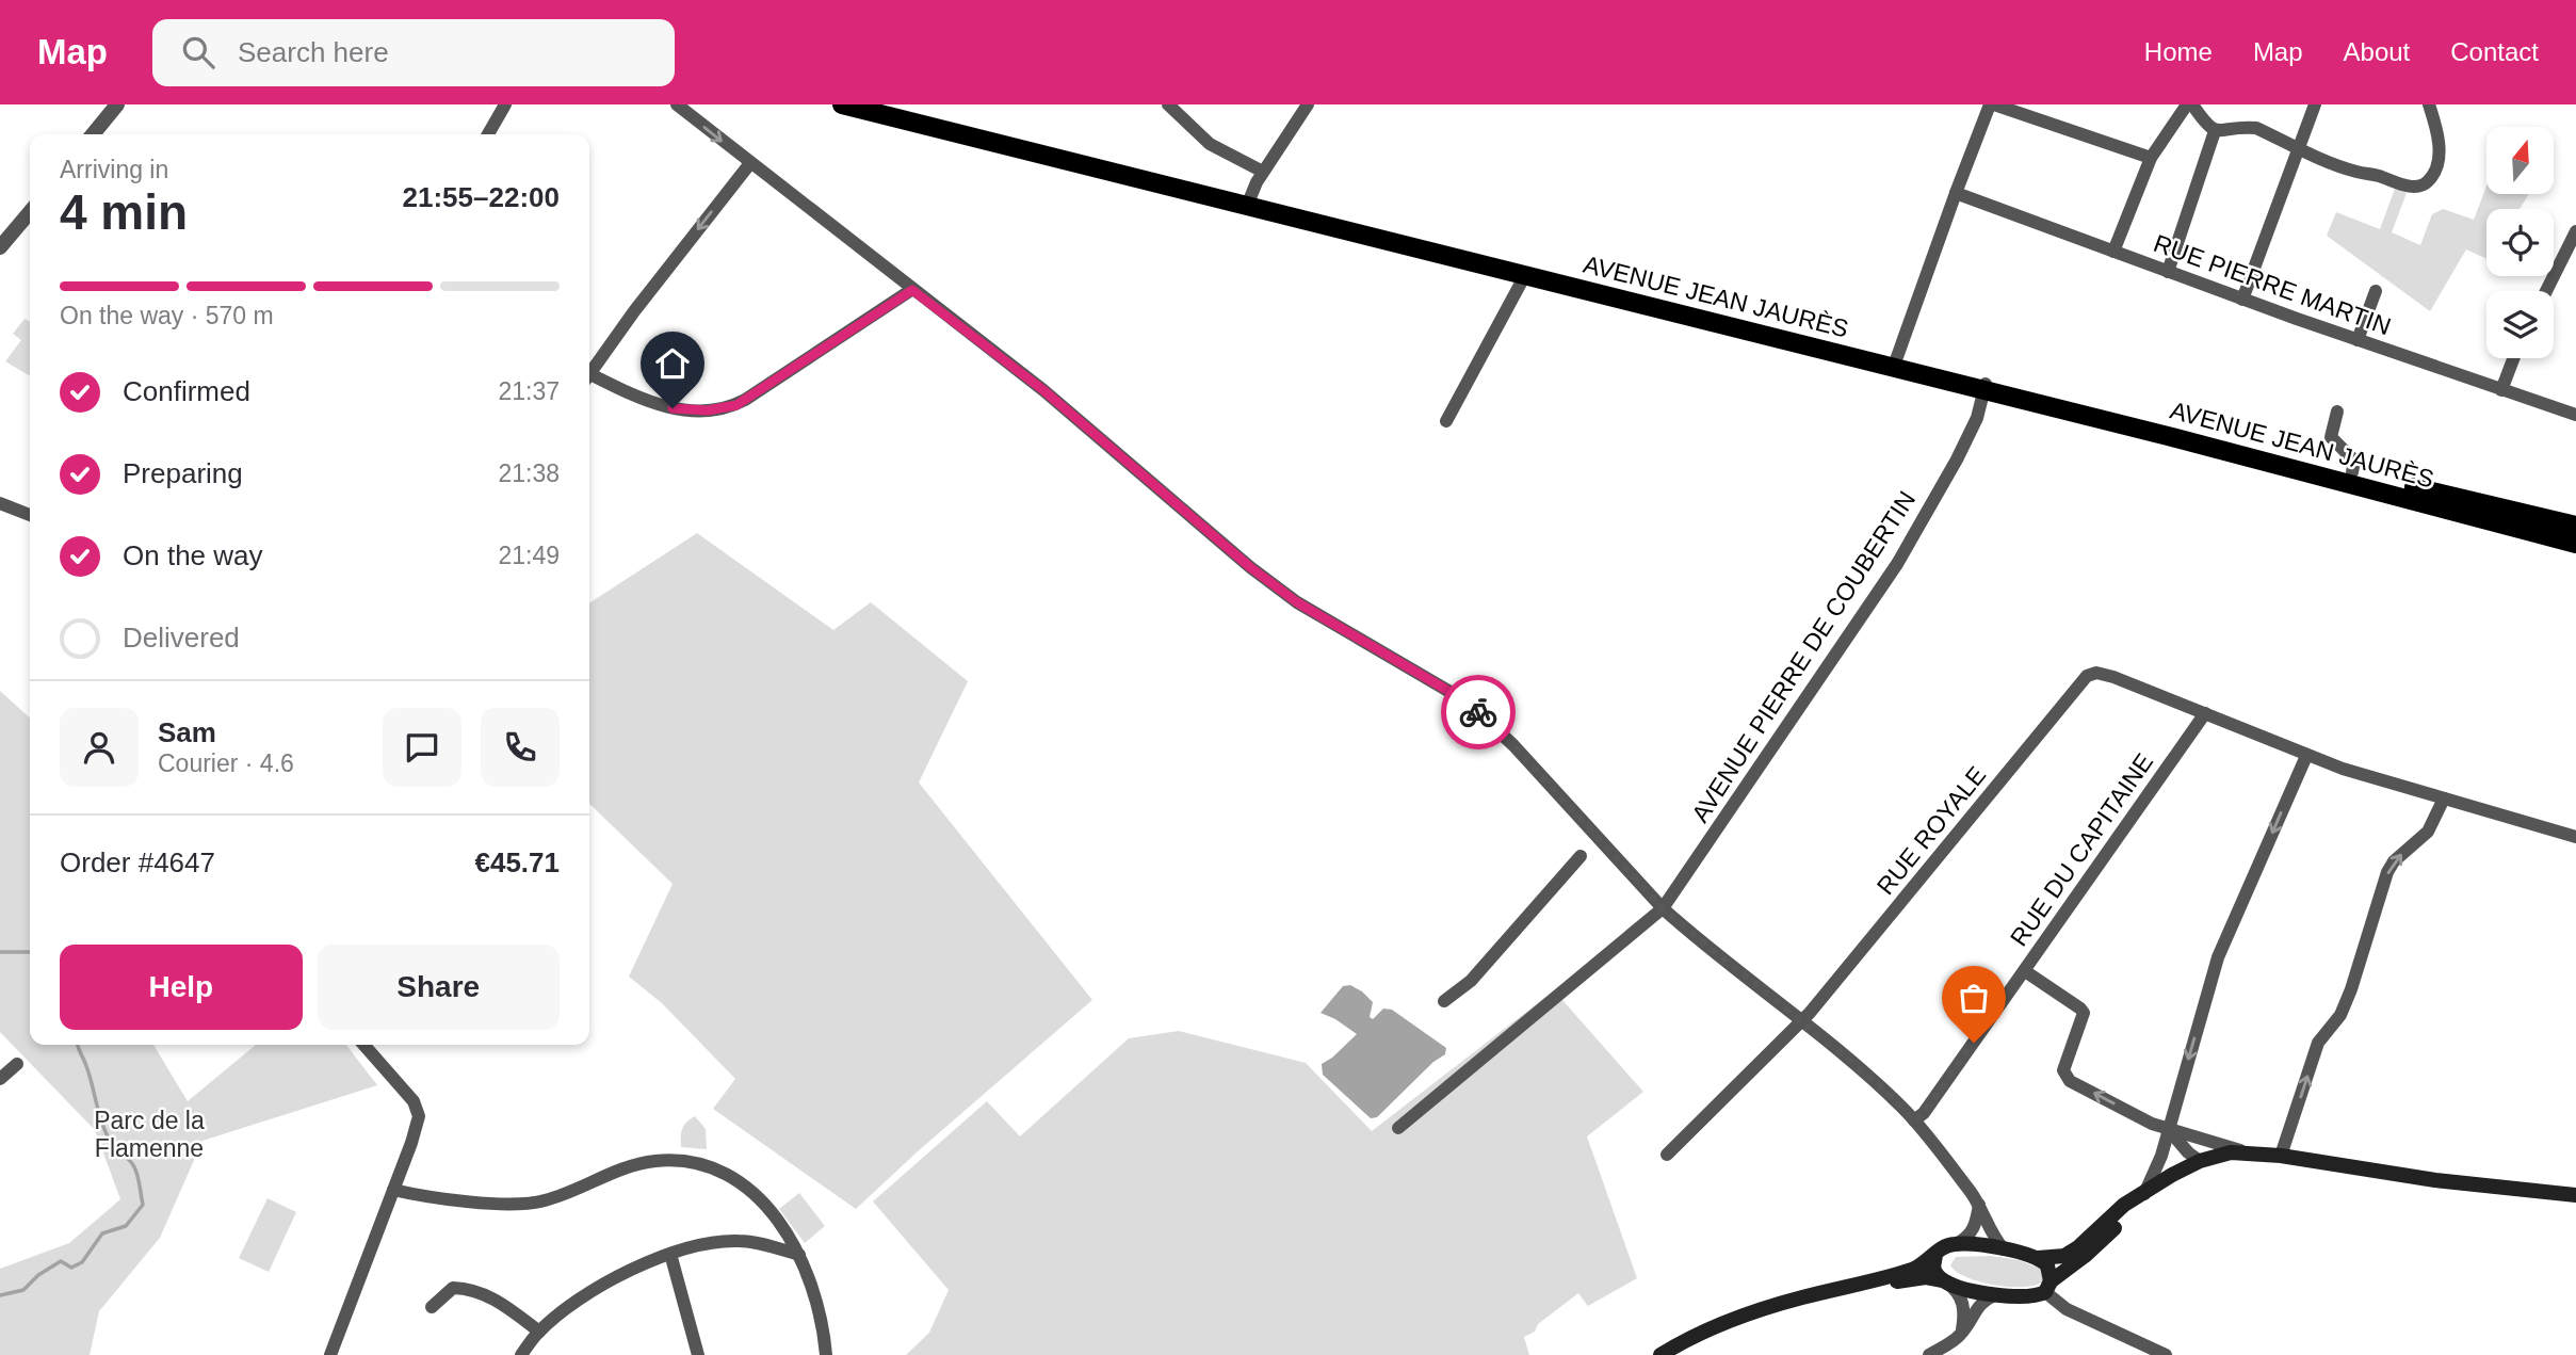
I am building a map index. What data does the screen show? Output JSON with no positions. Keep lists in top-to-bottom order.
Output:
{
  "streets": {
    "main road": ["AVENUE JEAN JAURÈS"],
    "street": [
      "RUE PIERRE MARTIN",
      "AVENUE PIERRE DE COUBERTIN",
      "RUE ROYALE",
      "RUE DU CAPITAINE"
    ]
  },
  "crossings": [
    ["AVENUE JEAN JAURÈS", "AVENUE PIERRE DE COUBERTIN"],
    ["RUE ROYALE", "RUE DU CAPITAINE"]
  ],
  "parks": ["Parc de la Flamenne"],
  "north": "top",
  "page": {
    "header": "Map",
    "search": "Search here",
    "nav": [
      "Home",
      "Map",
      "About",
      "Contact"
    ],
    "heading": ["4 min", "Arriving in", "21:55–22:00"],
    "panel": [
      "Sam",
      "Courier · 4.6",
      "Order #4647",
      "€45.71"
    ],
    "bar": "On the way · 570 m",
    "list": [
      ["Confirmed", "21:37"],
      ["Preparing", "21:38"],
      ["On the way", "21:49"],
      "Delivered"
    ],
    "buttons": ["Help", "Share"]
  }
}
